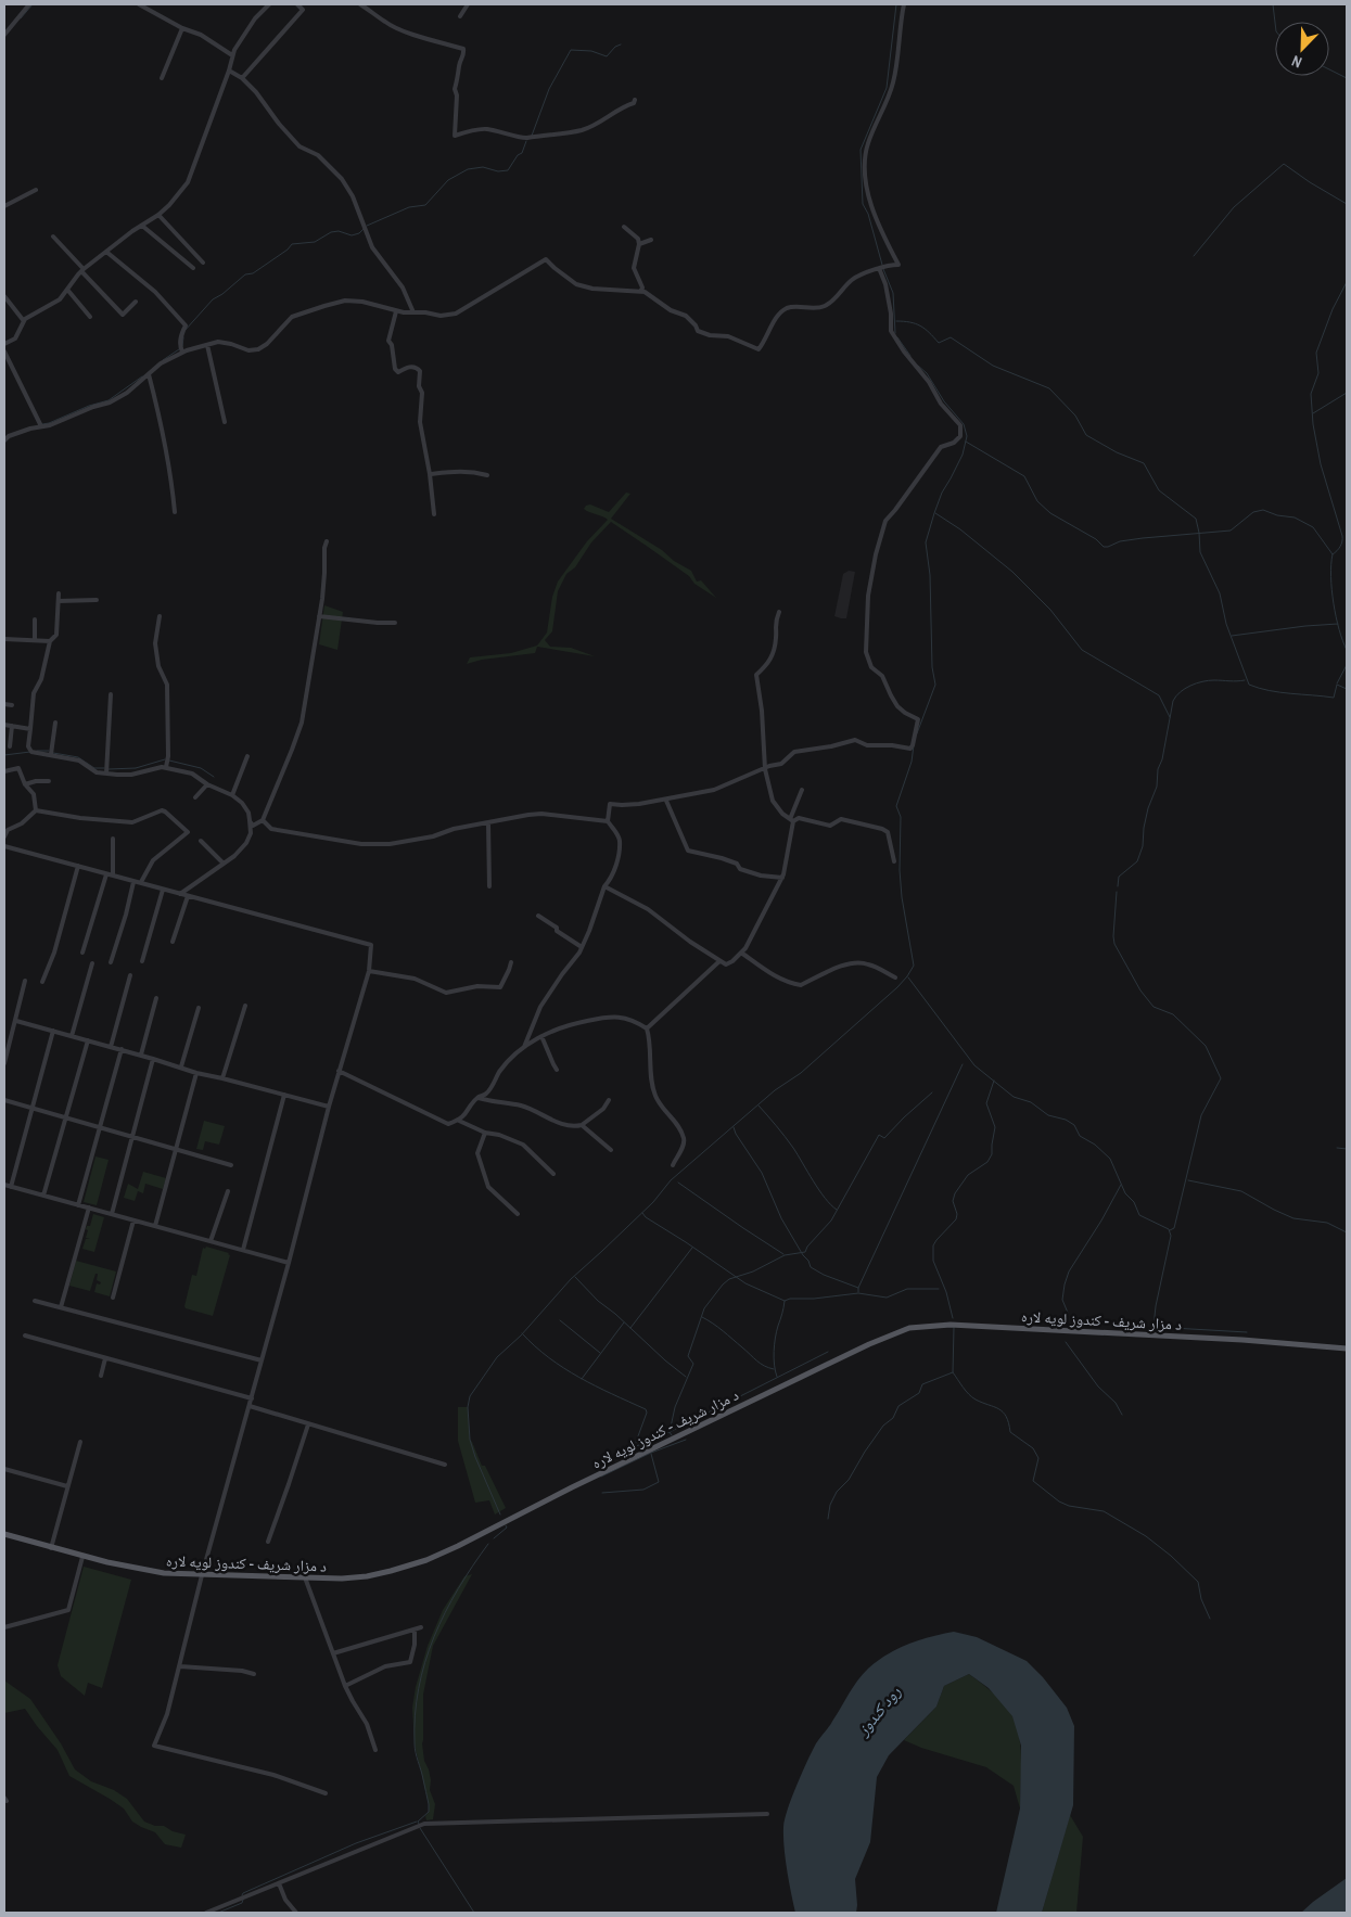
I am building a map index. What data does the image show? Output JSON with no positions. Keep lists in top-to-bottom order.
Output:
{
  "streets": {
    "main road": ["د مزار شریف - کندوز لویه لاره"]
  },
  "water": ["رود کندوز"],
  "north": "bottom left"
}
